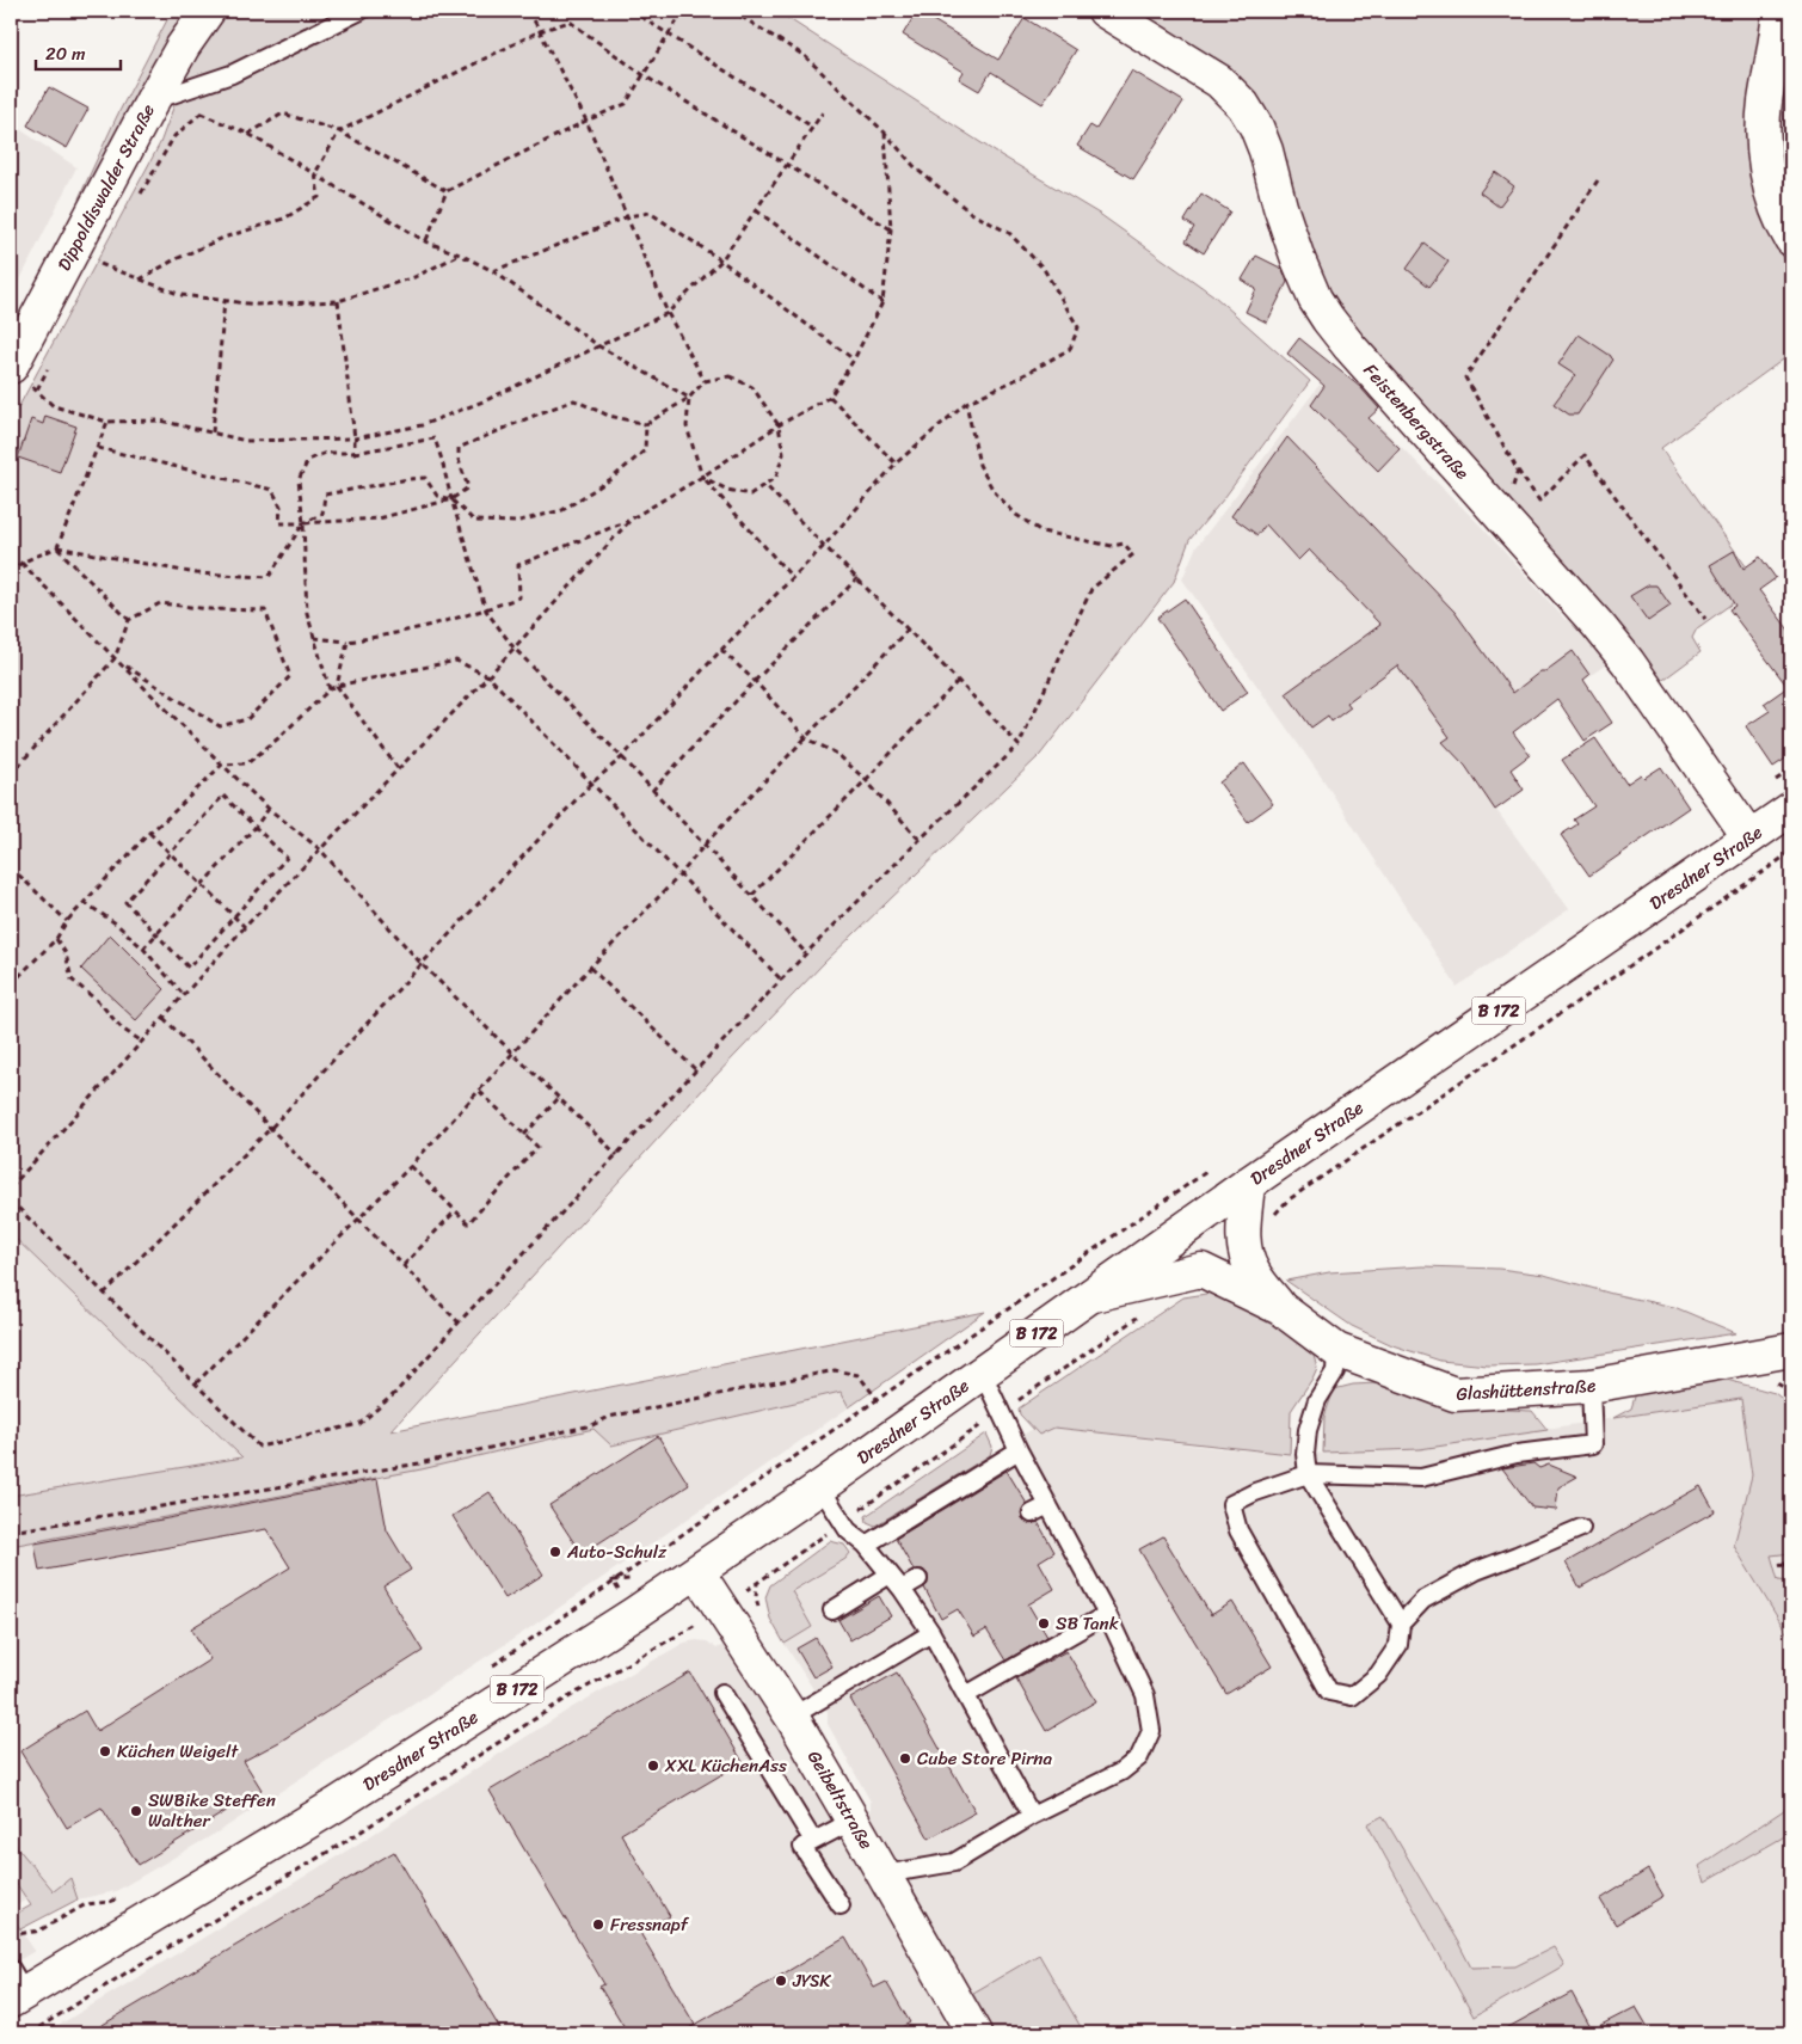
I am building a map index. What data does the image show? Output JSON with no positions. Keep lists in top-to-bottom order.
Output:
{
  "streets": {
    "main road": [
      "Dippoldiswalder Straße",
      "Feistenbergstraße",
      "Dresdner Straße",
      "B 172",
      "Glashüttenstraße",
      "Geibeltstraße"
    ]
  },
  "crossings": [
    ["Feistenbergstraße", "Dresdner Straße"],
    ["Dresdner Straße", "Glashüttenstraße"],
    ["Dresdner Straße", "Geibeltstraße"]
  ],
  "places": [
    "Auto-Schulz",
    "SB Tank",
    "Küchen Weigelt",
    "Cube Store Pirna",
    "XXL KüchenAss",
    "SWBike Steffen Walther",
    "Fressnapf",
    "JYSK"
  ],
  "scale_bar": "20 m"
}
